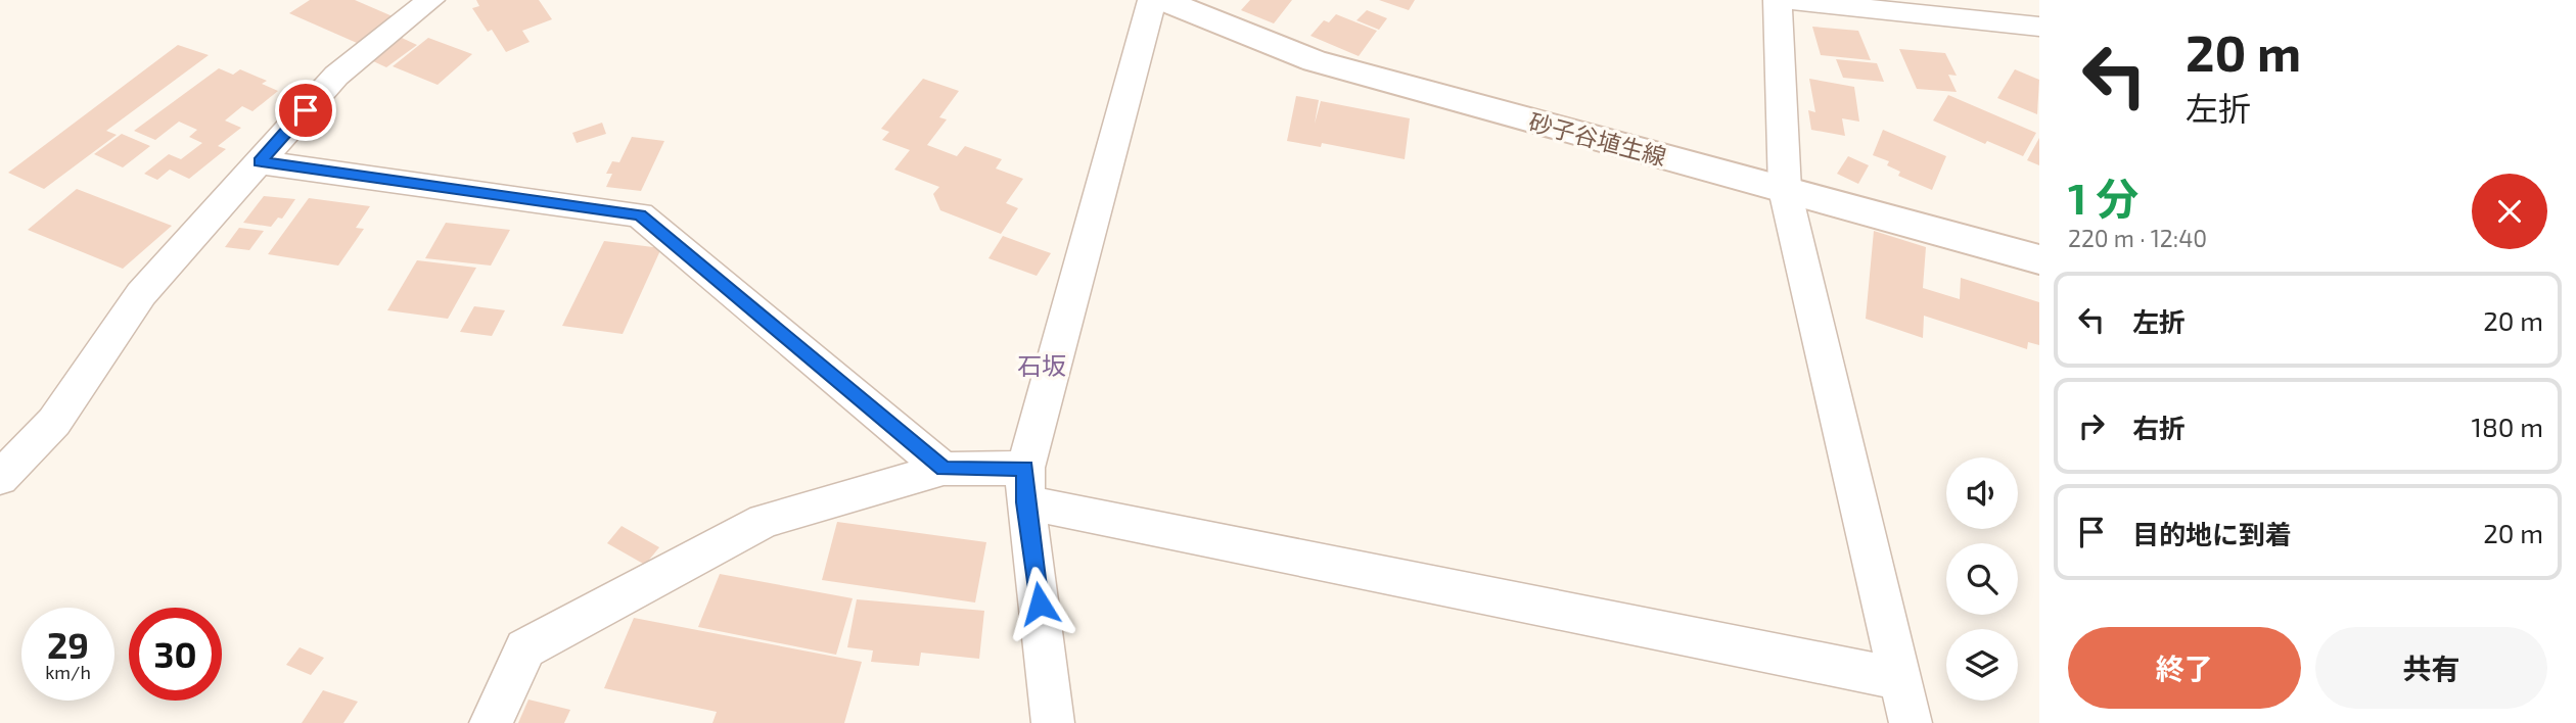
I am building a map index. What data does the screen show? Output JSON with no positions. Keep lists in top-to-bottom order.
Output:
{
  "streets": {
    "main road": ["砂子谷埴生線"]
  },
  "districts": ["石坂"],
  "page": {
    "turn": ["20 m", "左折"],
    "heading": ["1 分", "220 m · 12:40"],
    "list": [
      {
        "name": "左折",
        "value": "20 m"
      },
      {
        "name": "右折",
        "value": "180 m"
      },
      {
        "name": "目的地に到着",
        "value": "20 m"
      }
    ],
    "speed": "29 km/h",
    "limit": "30",
    "buttons": ["終了", "共有"]
  }
}
